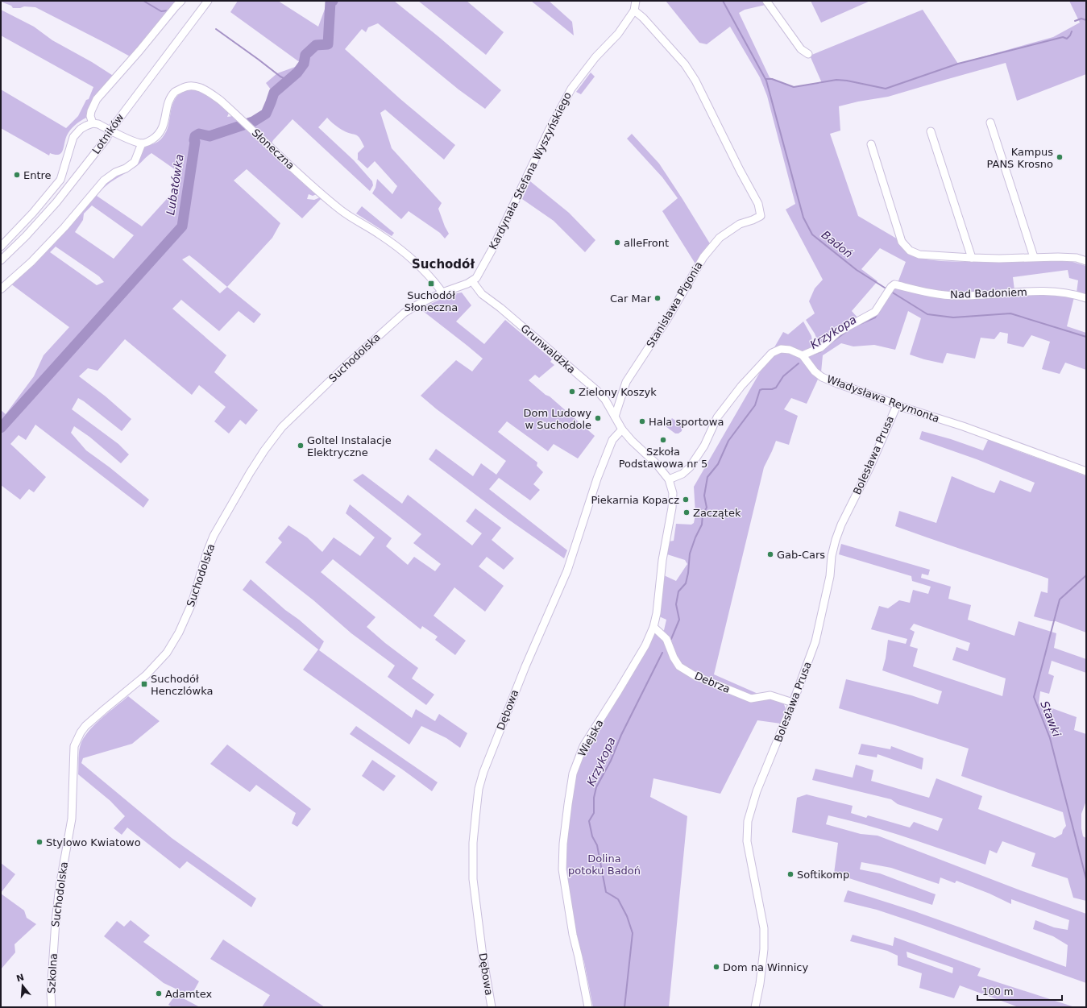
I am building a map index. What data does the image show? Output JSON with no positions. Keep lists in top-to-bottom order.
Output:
{
  "streets": {
    "street": [
      "Lotników",
      "Słoneczna",
      "Kardynała Stefana Wyszyńskiego",
      "Nad Badoniem",
      "Stanisława Pigonia",
      "Grunwaldzka",
      "Suchodolska",
      "Władysława Reymonta",
      "Bolesława Prusa",
      "Debrza",
      "Dębowa",
      "Wiejska",
      "Szkolna"
    ]
  },
  "crossings": [
    ["Słoneczna", "Suchodolska"],
    ["Kardynała Stefana Wyszyńskiego", "Stanisława Pigonia"],
    ["Kardynała Stefana Wyszyńskiego", "Grunwaldzka"],
    ["Kardynała Stefana Wyszyńskiego", "Suchodolska"],
    ["Nad Badoniem", "Władysława Reymonta"],
    ["Stanisława Pigonia", "Grunwaldzka"],
    ["Grunwaldzka", "Suchodolska"],
    ["Grunwaldzka", "Dębowa"],
    ["Grunwaldzka", "Wiejska"],
    ["Suchodolska", "Szkolna"],
    ["Władysława Reymonta", "Bolesława Prusa"],
    ["Bolesława Prusa", "Debrza"],
    ["Debrza", "Wiejska"]
  ],
  "districts": ["Suchodół"],
  "water": [
    "Lubatówka",
    "Badoń",
    "Krzykopa",
    "Stawki"
  ],
  "parks": ["Dolina potoku Badoń"],
  "places": {
    "other": [
      "Kampus PANS Krosno",
      "Entre",
      "alleFront",
      "Car Mar",
      "Zielony Koszyk",
      "Dom Ludowy w Suchodole",
      "Hala sportowa",
      "Szkoła Podstawowa nr 5",
      "Goltel Instalacje Elektryczne",
      "Piekarnia Kopacz",
      "Zaczątek",
      "Gab-Cars",
      "Stylowo Kwiatowo",
      "Softikomp",
      "Dom na Winnicy",
      "Adamtex"
    ],
    "transit": ["Suchodół Słoneczna", "Suchodół Henczlówka"]
  },
  "scale_bar": "100 m",
  "north": "top"
}
